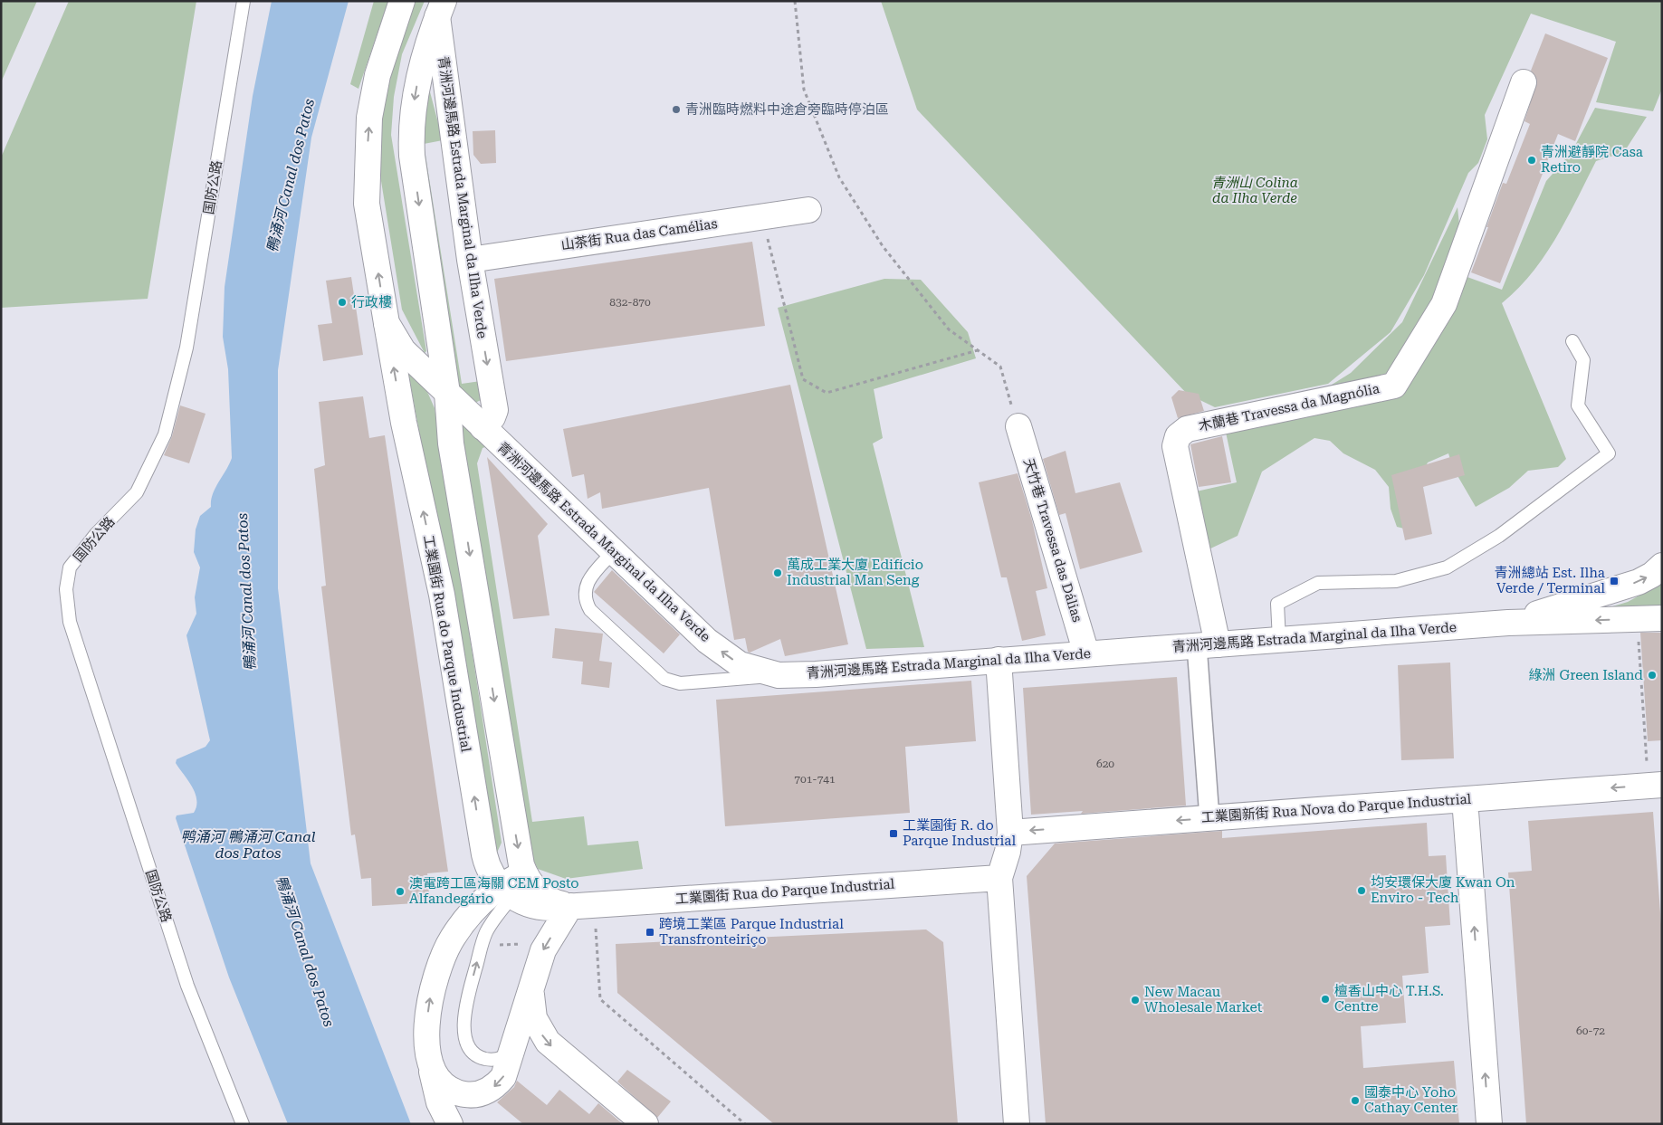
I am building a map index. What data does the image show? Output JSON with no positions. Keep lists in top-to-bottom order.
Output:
{
  "streets": {
    "street": [
      "青洲河邊馬路 Estrada Marginal da Ilha Verde",
      "山茶街 Rua das Camélias",
      "木蘭巷 Travessa da Magnólia",
      "天竹巷 Travessa das Dálias",
      "工業園街 Rua do Parque Industrial",
      "工業園新街 Rua Nova do Parque Industrial"
    ],
    "lane": ["国防公路"]
  },
  "crossings": [
    ["青洲河邊馬路 Estrada Marginal da Ilha Verde", "山茶街 Rua das Camélias"],
    ["青洲河邊馬路 Estrada Marginal da Ilha Verde", "木蘭巷 Travessa da Magnólia"],
    ["青洲河邊馬路 Estrada Marginal da Ilha Verde", "天竹巷 Travessa das Dálias"],
    ["青洲河邊馬路 Estrada Marginal da Ilha Verde", "工業園街 Rua do Parque Industrial"]
  ],
  "one_way": ["工業園新街 Rua Nova do Parque Industrial"],
  "water": ["鴨涌河 Canal dos Patos", "鸭涌河 鴨涌河 Canal dos Patos"],
  "parks": ["青洲山 Colina da Ilha Verde"],
  "places": {
    "other": [
      "青洲臨時燃料中途倉旁臨時停泊區",
      "青洲避靜院 Casa Retiro",
      "行政樓",
      "萬成工業大廈 Edifício Industrial Man Seng",
      "綠洲 Green Island",
      "均安環保大廈 Kwan On Enviro - Tech",
      "澳電跨工區海關 CEM Posto Alfandegário",
      "檀香山中心 T.H.S. Centre",
      "New Macau Wholesale Market",
      "國泰中心 Yoho Cathay Center"
    ],
    "transit": ["青洲總站 Est. Ilha Verde / Terminal", "工業園街 R. do Parque Industrial", "跨境工業區 Parque Industrial Transfronteiriço"]
  },
  "house_numbers": [
    "832-870",
    "620",
    "701-741",
    "60-72"
  ]
}
